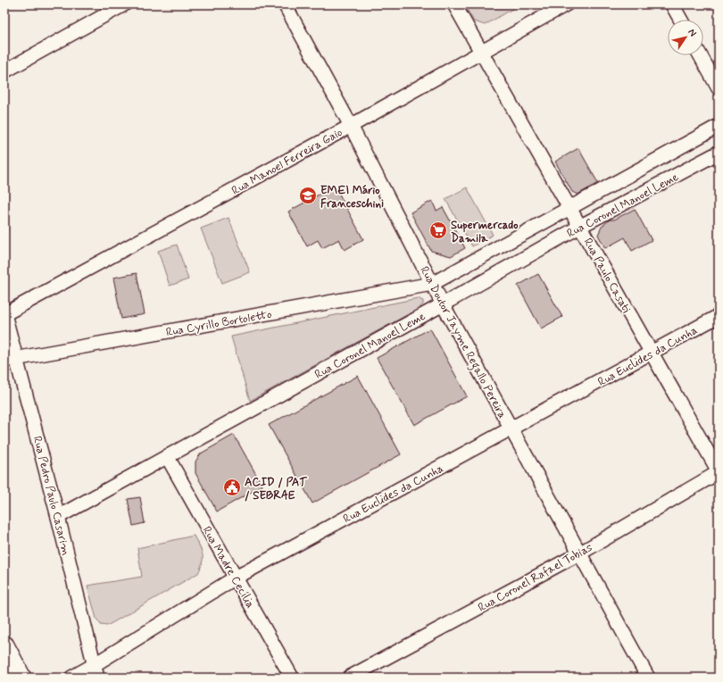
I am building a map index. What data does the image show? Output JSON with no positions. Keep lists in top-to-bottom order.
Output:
{
  "streets": {
    "street": [
      "Rua Manoel Ferreira Gaio",
      "Rua Coronel Manoel Leme",
      "Rua Paulo Casati",
      "Rua Cyrillo Bortoletto",
      "Rua Doutor Jayme Regallo Pereira",
      "Rua Euclides da Cunha",
      "Rua Pedro Paulo Casarim",
      "Rua Madre Cecília",
      "Rua Coronel Rafael Tobias"
    ]
  },
  "crossings": [
    ["Rua Manoel Ferreira Gaio", "Rua Paulo Casati"],
    ["Rua Manoel Ferreira Gaio", "Rua Doutor Jayme Regallo Pereira"],
    ["Rua Manoel Ferreira Gaio", "Rua Pedro Paulo Casarim"],
    ["Rua Coronel Manoel Leme", "Rua Paulo Casati"],
    ["Rua Coronel Manoel Leme", "Rua Cyrillo Bortoletto"],
    ["Rua Coronel Manoel Leme", "Rua Doutor Jayme Regallo Pereira"],
    ["Rua Coronel Manoel Leme", "Rua Pedro Paulo Casarim"],
    ["Rua Coronel Manoel Leme", "Rua Madre Cecília"],
    ["Rua Paulo Casati", "Rua Euclides da Cunha"],
    ["Rua Paulo Casati", "Rua Coronel Rafael Tobias"],
    ["Rua Cyrillo Bortoletto", "Rua Doutor Jayme Regallo Pereira"],
    ["Rua Cyrillo Bortoletto", "Rua Pedro Paulo Casarim"],
    ["Rua Doutor Jayme Regallo Pereira", "Rua Euclides da Cunha"],
    ["Rua Doutor Jayme Regallo Pereira", "Rua Coronel Rafael Tobias"],
    ["Rua Euclides da Cunha", "Rua Pedro Paulo Casarim"],
    ["Rua Euclides da Cunha", "Rua Madre Cecília"]
  ],
  "places": {
    "school or university": ["EMEI Mário Franceschini"],
    "supermarket": ["Supermercado Damila"],
    "public building": ["ACID / PAT / SEBRAE"]
  },
  "north": "top right"
}
